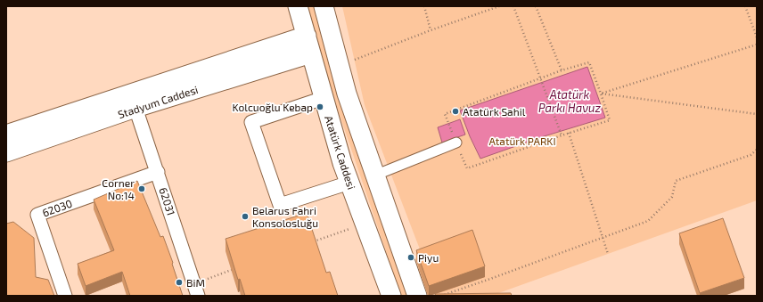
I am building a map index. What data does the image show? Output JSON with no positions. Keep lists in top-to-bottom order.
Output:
{
  "streets": {
    "main road": ["Stadyum Caddesi", "Atatürk Caddesi"],
    "street": ["62031", "62030"]
  },
  "crossings": [
    ["Stadyum Caddesi", "Atatürk Caddesi"],
    ["Stadyum Caddesi", "62031"],
    ["62031", "62030"]
  ],
  "water": ["Atatürk Parkı Havuz"],
  "parks": ["Atatürk PARKI"],
  "places": [
    "Kolcuoğlu Kebap",
    "Atatürk Sahil",
    "Corner No:14",
    "Belarus Fahri Konsolosluğu",
    "Piyu",
    "BiM"
  ]
}
